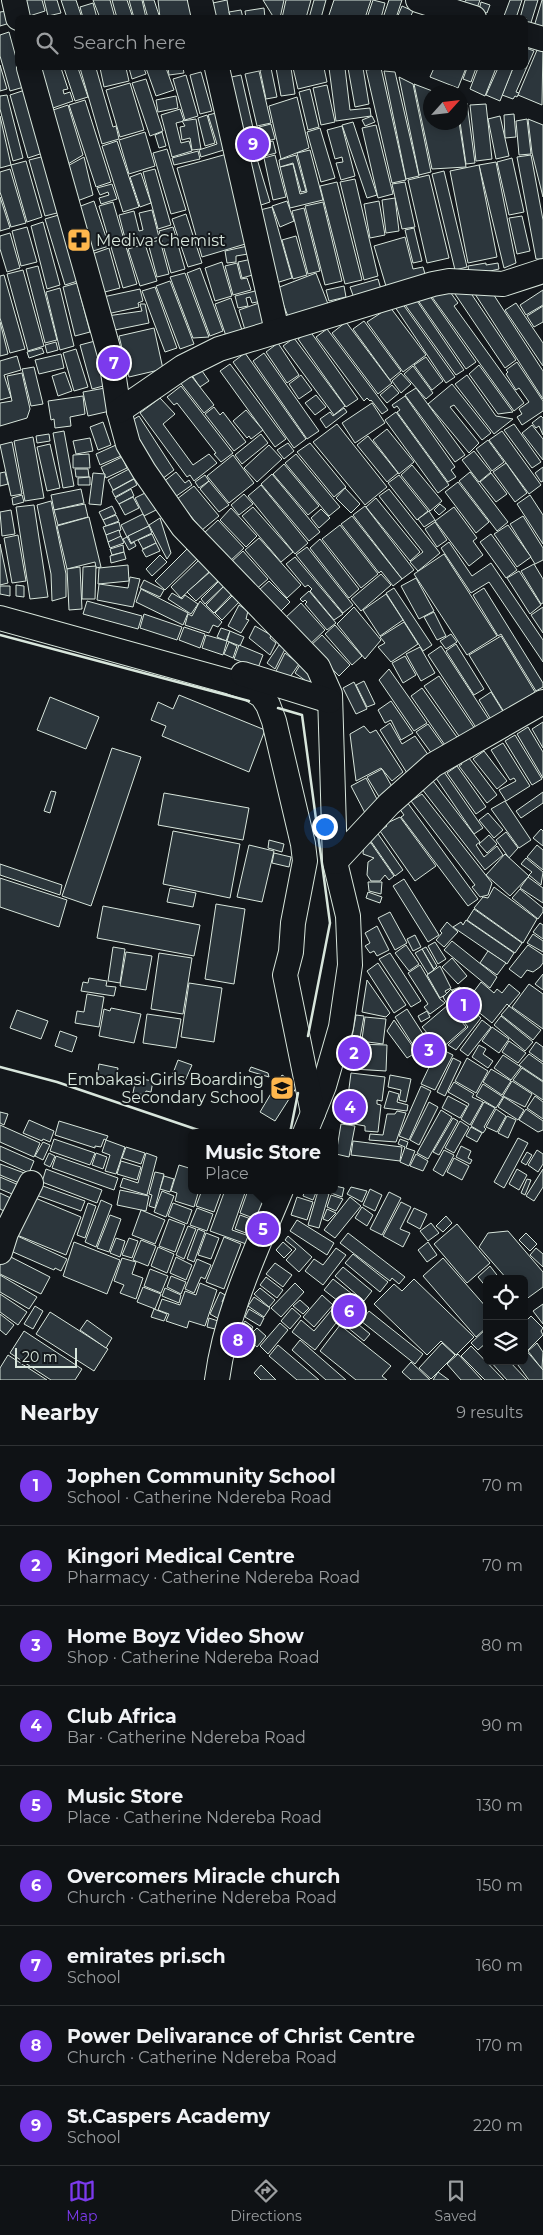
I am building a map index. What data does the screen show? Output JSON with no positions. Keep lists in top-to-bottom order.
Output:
{
  "places": {
    "pharmacy": ["Mediva Chemist"],
    "school or university": ["Embakasi Girls Boarding Secondary School"]
  },
  "scale_bar": "20 m",
  "north": "top right",
  "page": {
    "search": "Search here",
    "pins": [
      "9",
      "7",
      "1",
      "3",
      "2",
      "4",
      "5",
      "6",
      "8"
    ],
    "popup": ["Music Store", "Place"],
    "scale": "20 m",
    "heading": ["Nearby", "9 results"],
    "list": [
      {
        "mark": "1",
        "name": "Jophen Community School",
        "note": "School · Catherine Ndereba Road",
        "value": "70 m"
      },
      {
        "mark": "2",
        "name": "Kingori Medical Centre",
        "note": "Pharmacy · Catherine Ndereba Road",
        "value": "70 m"
      },
      {
        "mark": "3",
        "name": "Home Boyz Video Show",
        "note": "Shop · Catherine Ndereba Road",
        "value": "80 m"
      },
      {
        "mark": "4",
        "name": "Club Africa",
        "note": "Bar · Catherine Ndereba Road",
        "value": "90 m"
      },
      {
        "mark": "5",
        "name": "Music Store",
        "note": "Place · Catherine Ndereba Road",
        "value": "130 m"
      },
      {
        "mark": "6",
        "name": "Overcomers Miracle church",
        "note": "Church · Catherine Ndereba Road",
        "value": "150 m"
      },
      {
        "mark": "7",
        "name": "emirates pri.sch",
        "note": "School",
        "value": "160 m"
      },
      {
        "mark": "8",
        "name": "Power Delivarance of Christ Centre",
        "note": "Church · Catherine Ndereba Road",
        "value": "170 m"
      },
      {
        "mark": "9",
        "name": "St.Caspers Academy",
        "note": "School",
        "value": "220 m"
      }
    ],
    "nav": ["Map", "Directions", "Saved"]
  }
}
